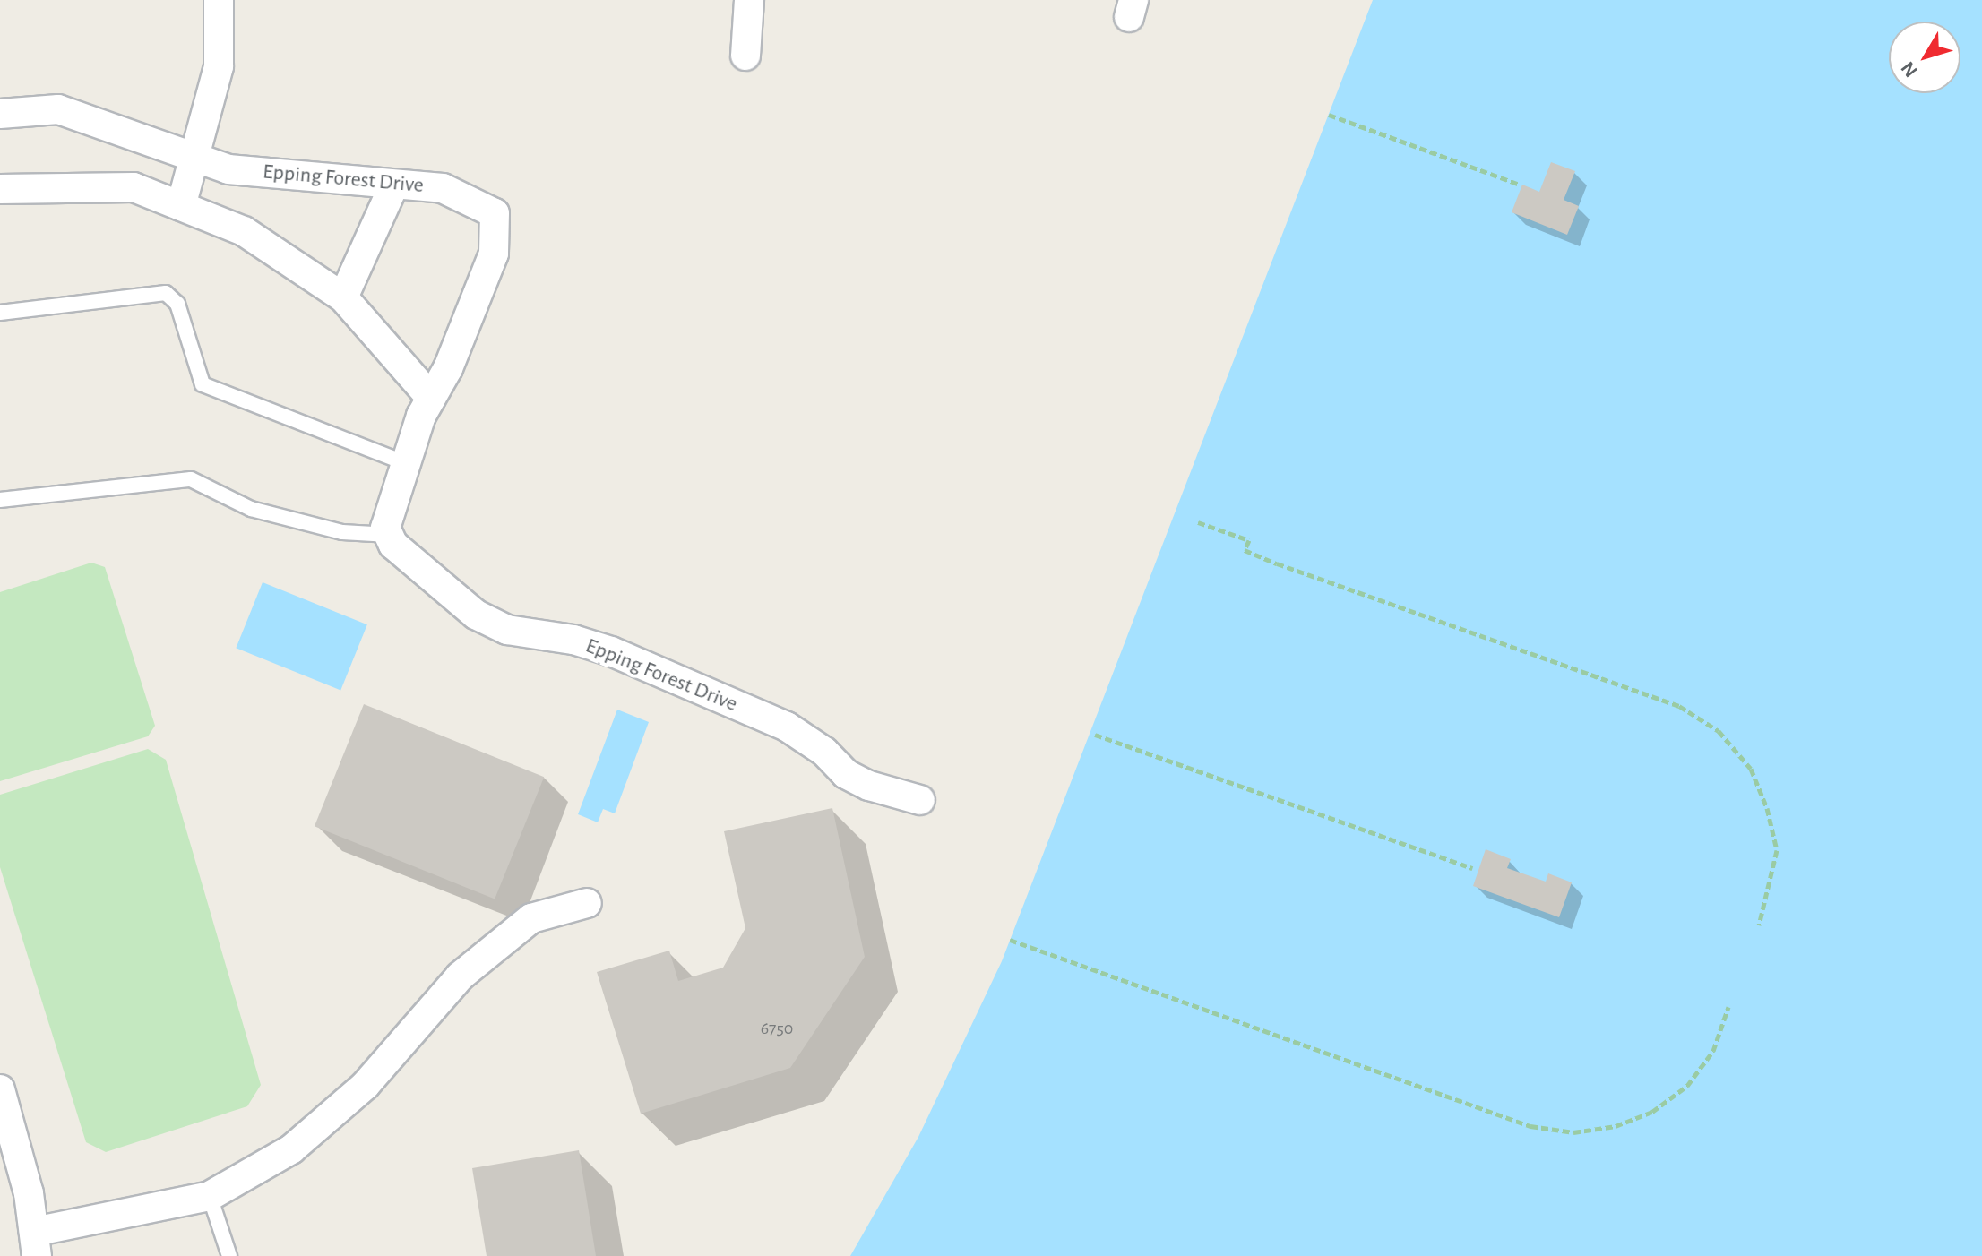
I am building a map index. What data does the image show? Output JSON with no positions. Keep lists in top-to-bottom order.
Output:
{
  "streets": {
    "street": ["Epping Forest Drive"]
  },
  "house_numbers": ["6750"],
  "north": "bottom left"
}
